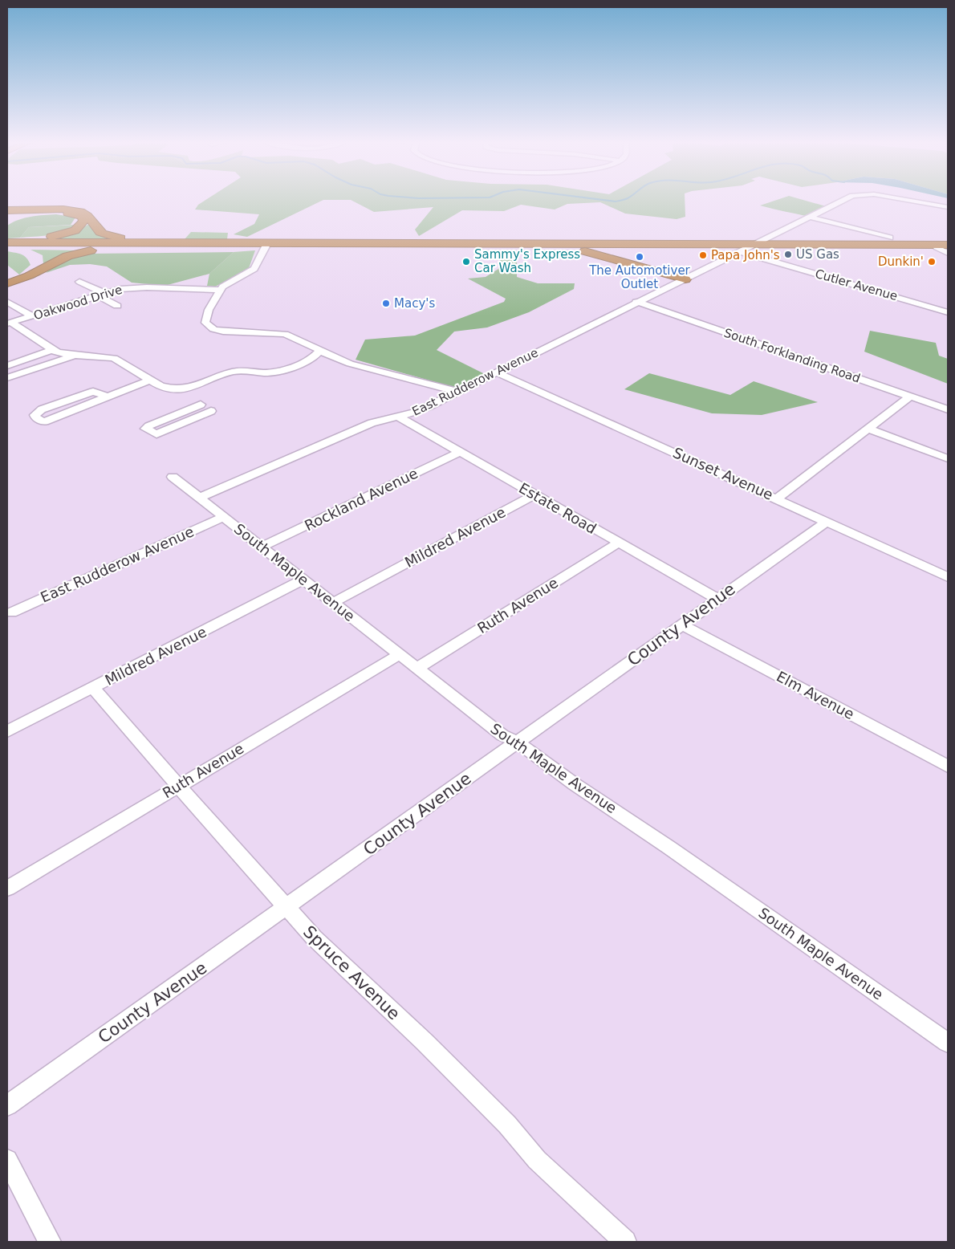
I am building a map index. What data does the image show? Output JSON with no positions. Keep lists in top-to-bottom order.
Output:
{
  "streets": {
    "street": [
      "Cutler Avenue",
      "Oakwood Drive",
      "South Forklanding Road",
      "East Rudderow Avenue",
      "Sunset Avenue",
      "Rockland Avenue",
      "Estate Road",
      "Mildred Avenue",
      "South Maple Avenue",
      "Ruth Avenue",
      "County Avenue",
      "Elm Avenue",
      "Spruce Avenue"
    ]
  },
  "crossings": [
    ["Cutler Avenue", "East Rudderow Avenue"],
    ["South Forklanding Road", "East Rudderow Avenue"],
    ["East Rudderow Avenue", "Sunset Avenue"],
    ["East Rudderow Avenue", "Estate Road"],
    ["East Rudderow Avenue", "South Maple Avenue"],
    ["Sunset Avenue", "County Avenue"],
    ["Rockland Avenue", "Estate Road"],
    ["Rockland Avenue", "South Maple Avenue"],
    ["Estate Road", "Mildred Avenue"],
    ["Estate Road", "Ruth Avenue"],
    ["Estate Road", "County Avenue"],
    ["Mildred Avenue", "South Maple Avenue"],
    ["Mildred Avenue", "Spruce Avenue"],
    ["South Maple Avenue", "Ruth Avenue"],
    ["South Maple Avenue", "County Avenue"],
    ["Ruth Avenue", "Spruce Avenue"],
    ["County Avenue", "Elm Avenue"],
    ["County Avenue", "Spruce Avenue"]
  ],
  "places": [
    "US Gas",
    "Papa John's",
    "The Automotiver Outlet",
    "Sammy's Express Car Wash",
    "Dunkin'",
    "Macy's"
  ]
}
